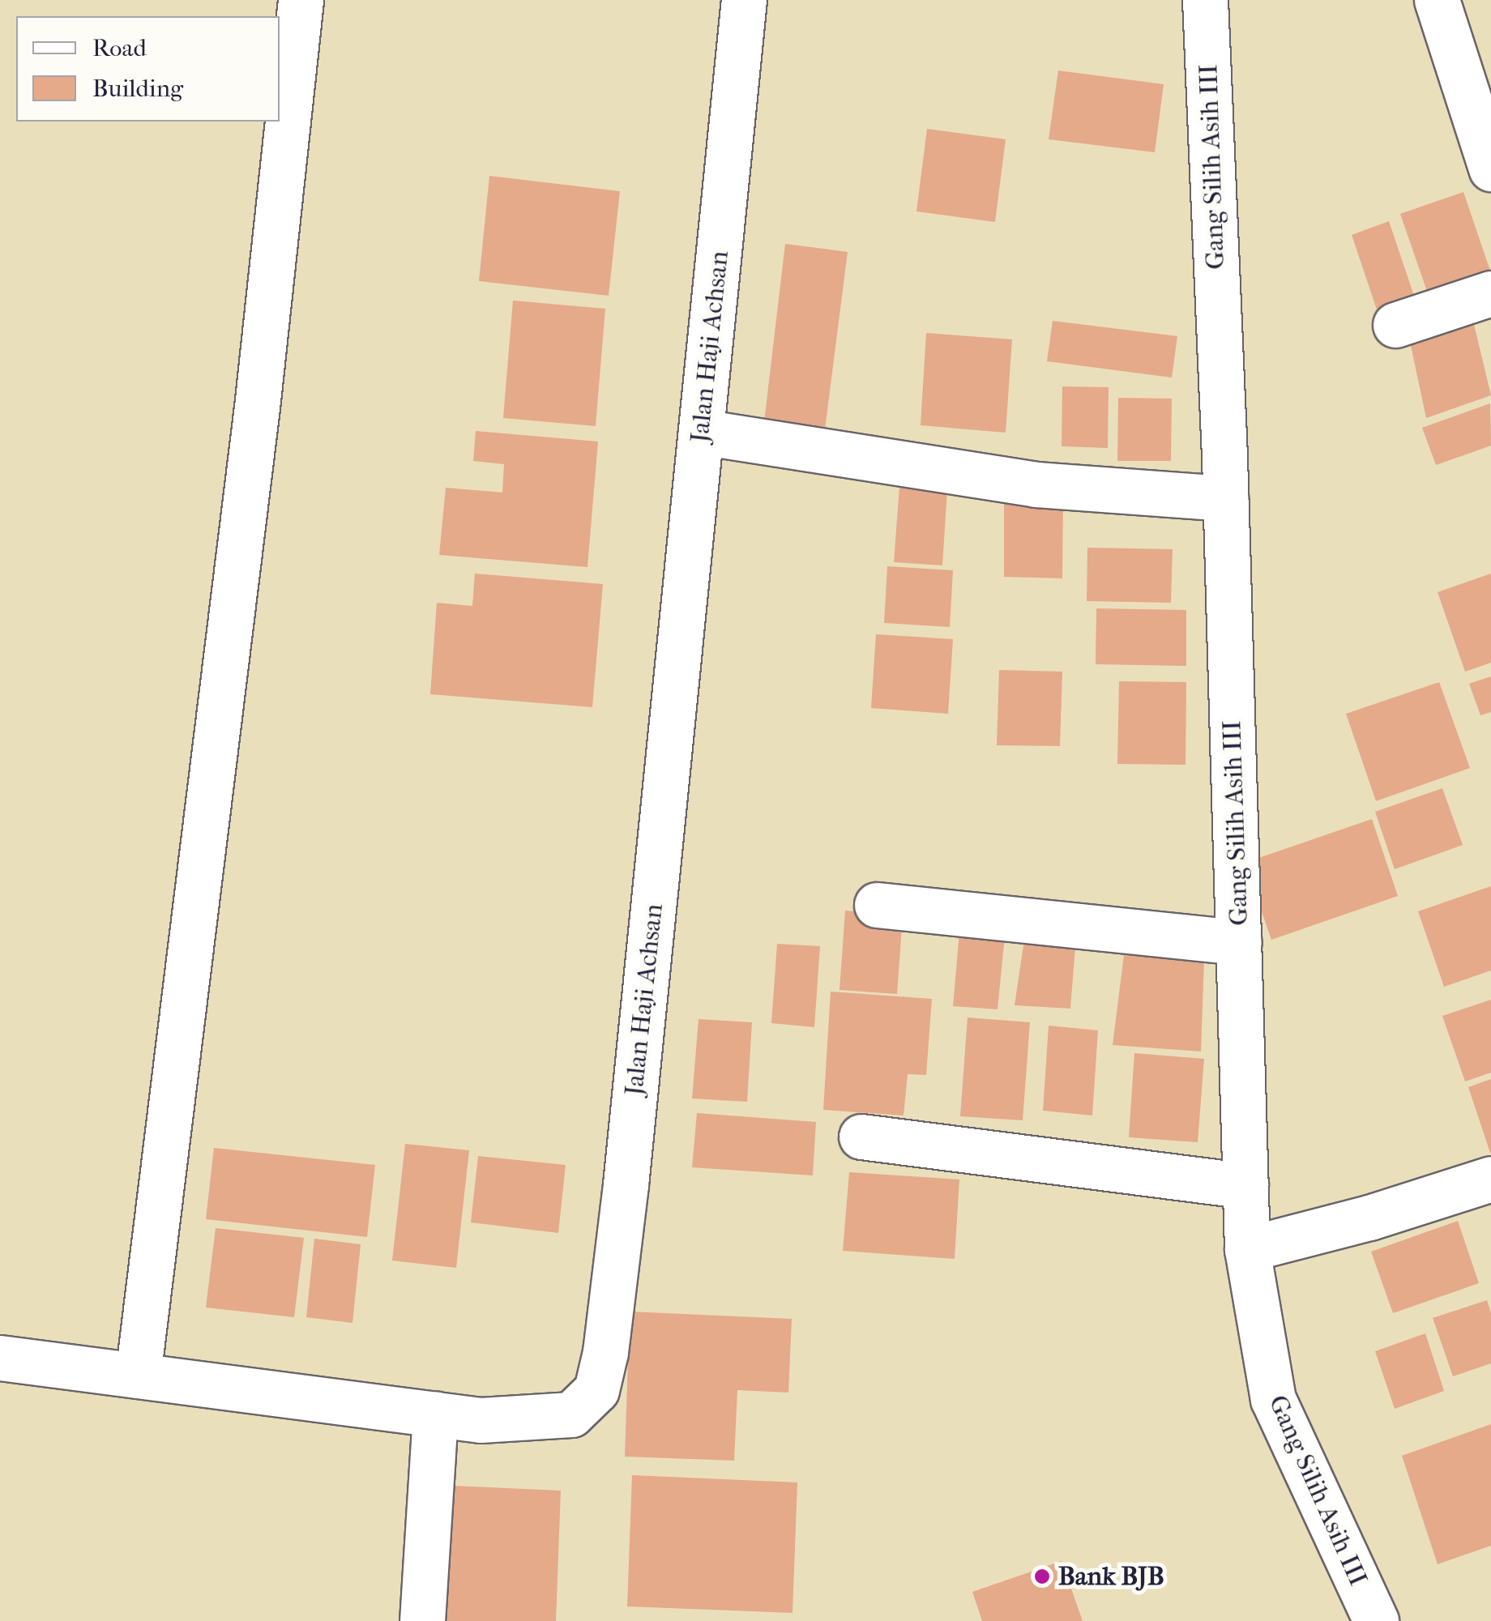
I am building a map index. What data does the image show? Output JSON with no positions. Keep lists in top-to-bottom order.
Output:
{
  "streets": {
    "street": ["Gang Silih Asih III", "Jalan Haji Achsan"]
  },
  "places": ["Bank BJB"],
  "legend": ["Road", "Building"]
}
